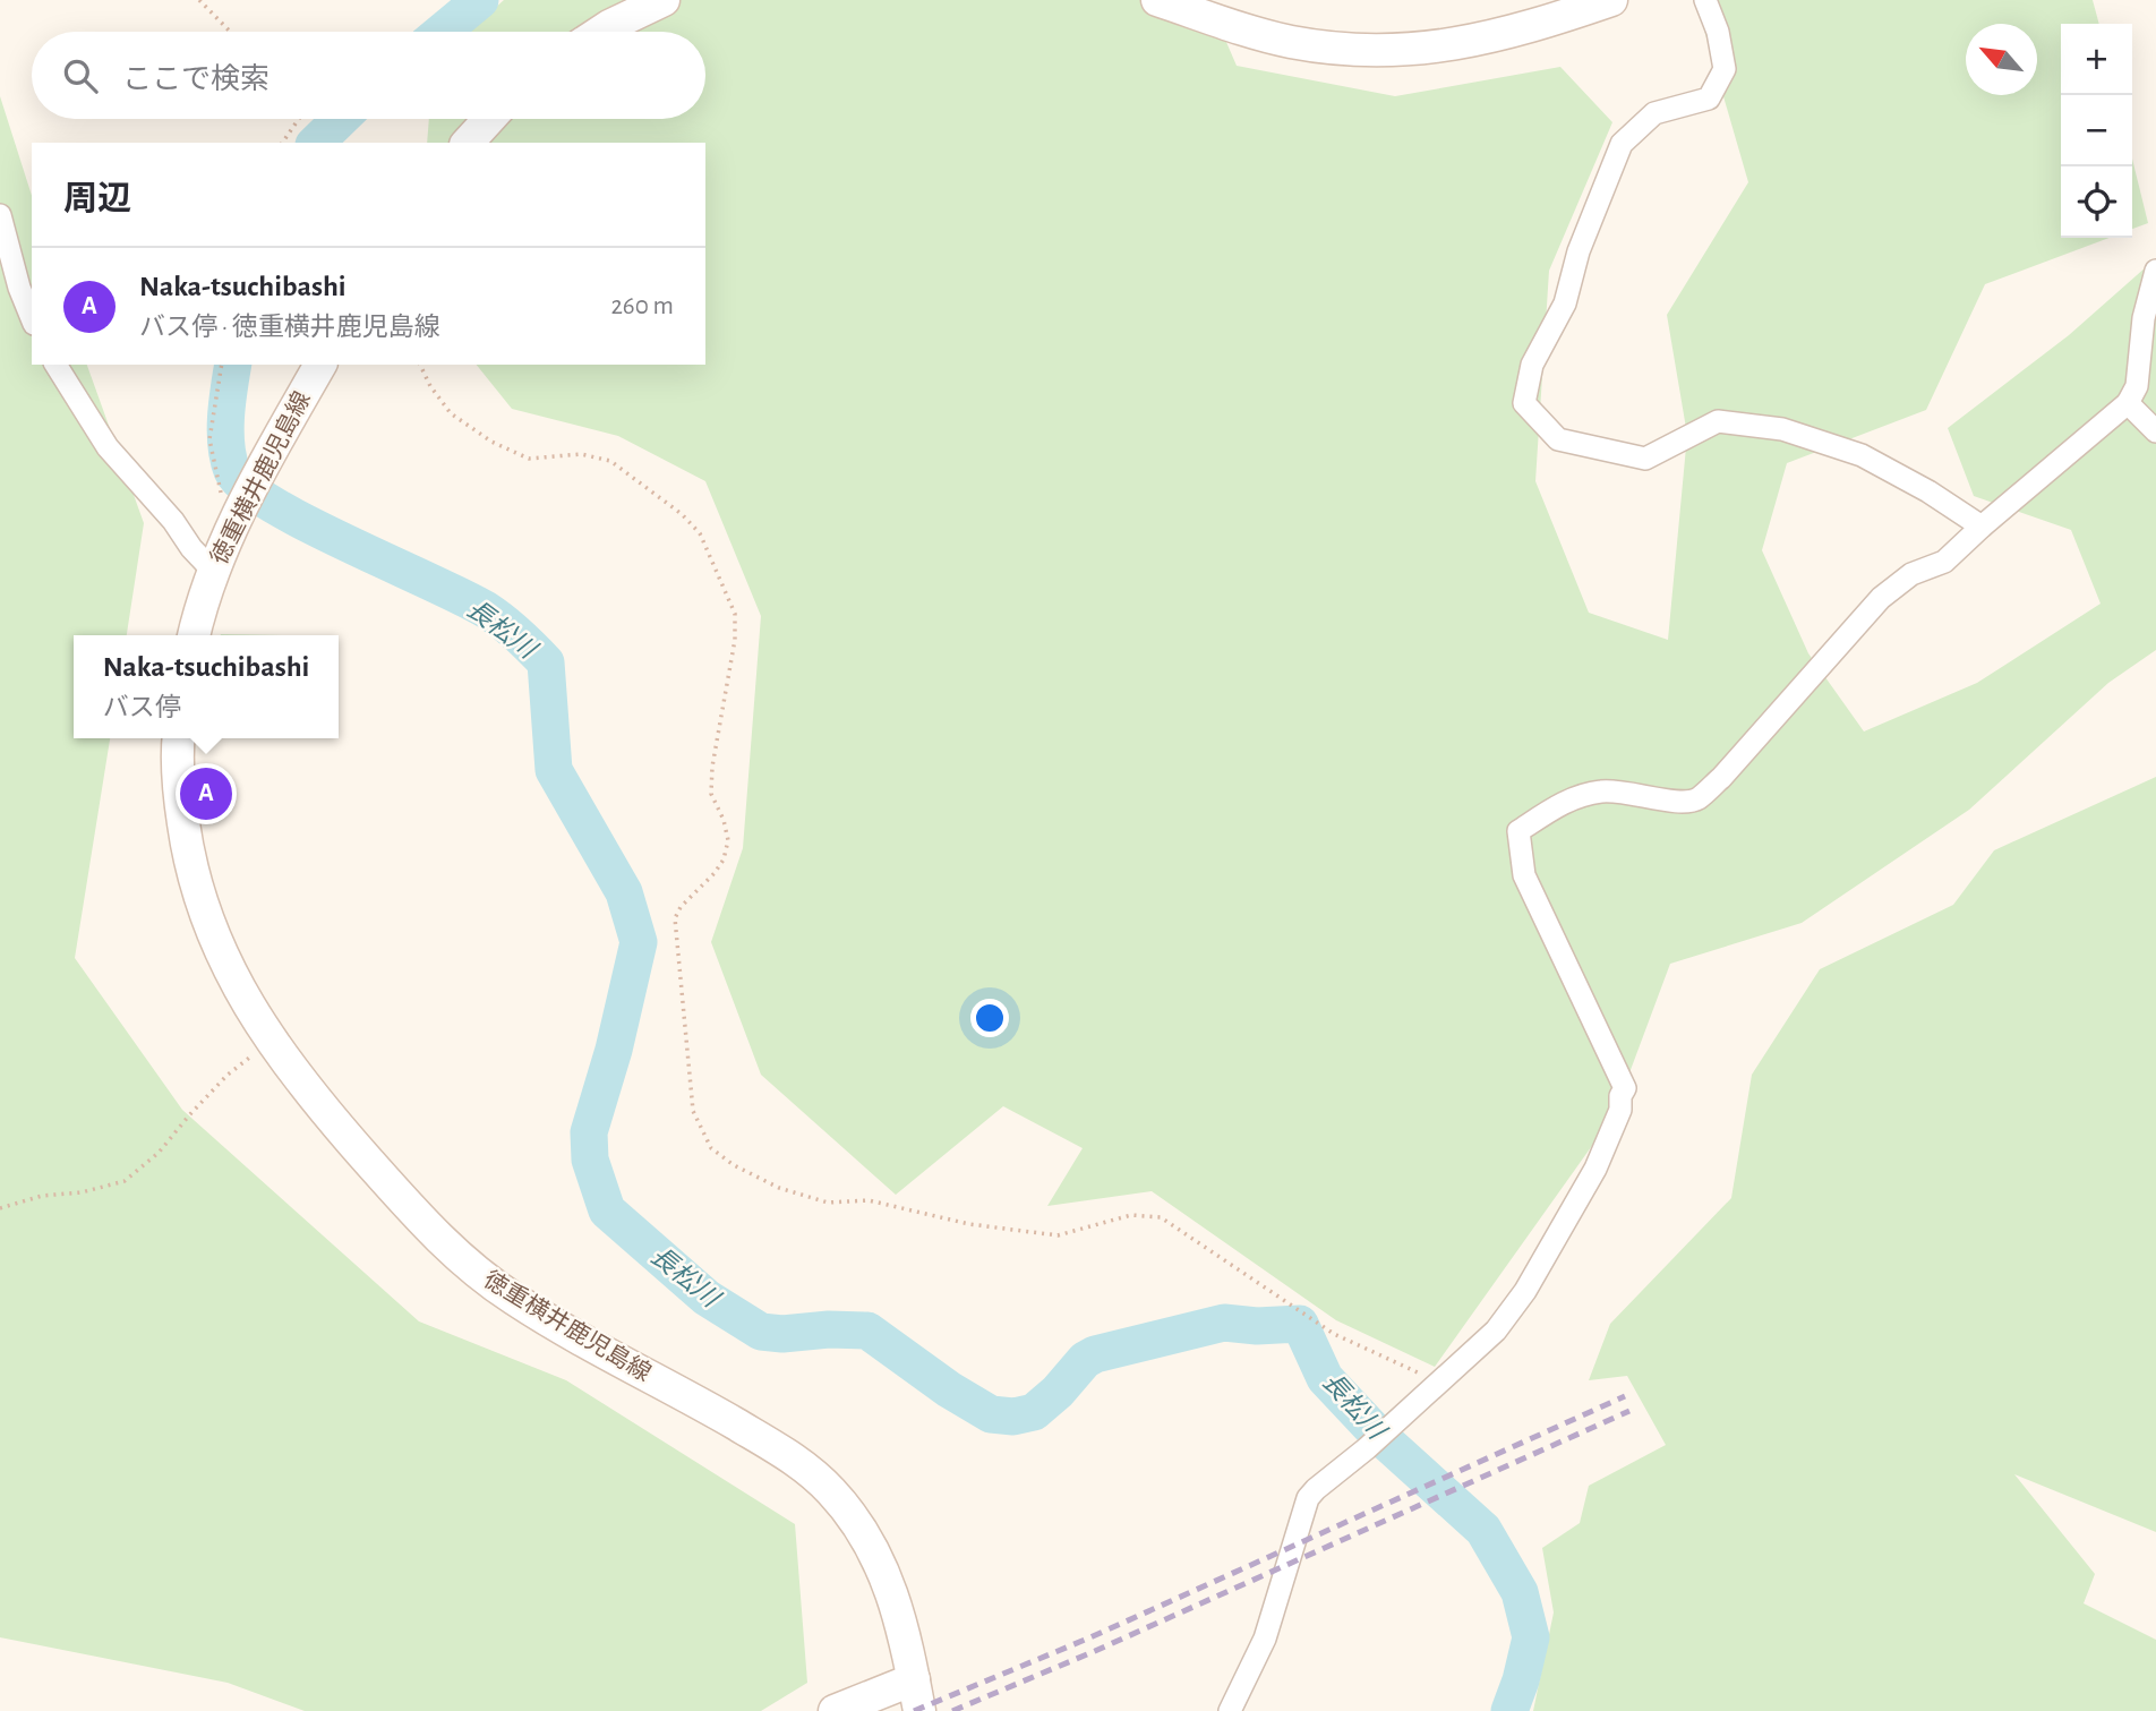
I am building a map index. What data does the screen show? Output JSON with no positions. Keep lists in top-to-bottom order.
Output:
{
  "streets": {
    "main road": ["徳重横井鹿児島線"]
  },
  "water": ["長松川"],
  "north": "top left",
  "page": {
    "map_buttons": ["+", "−"],
    "search": "ここで検索",
    "heading": "周辺",
    "list": [
      {
        "mark": "A",
        "name": "Naka-tsuchibashi",
        "note": "バス停 · 徳重横井鹿児島線",
        "value": "260 m"
      }
    ],
    "popup": ["Naka-tsuchibashi", "バス停"],
    "pins": "A"
  }
}
